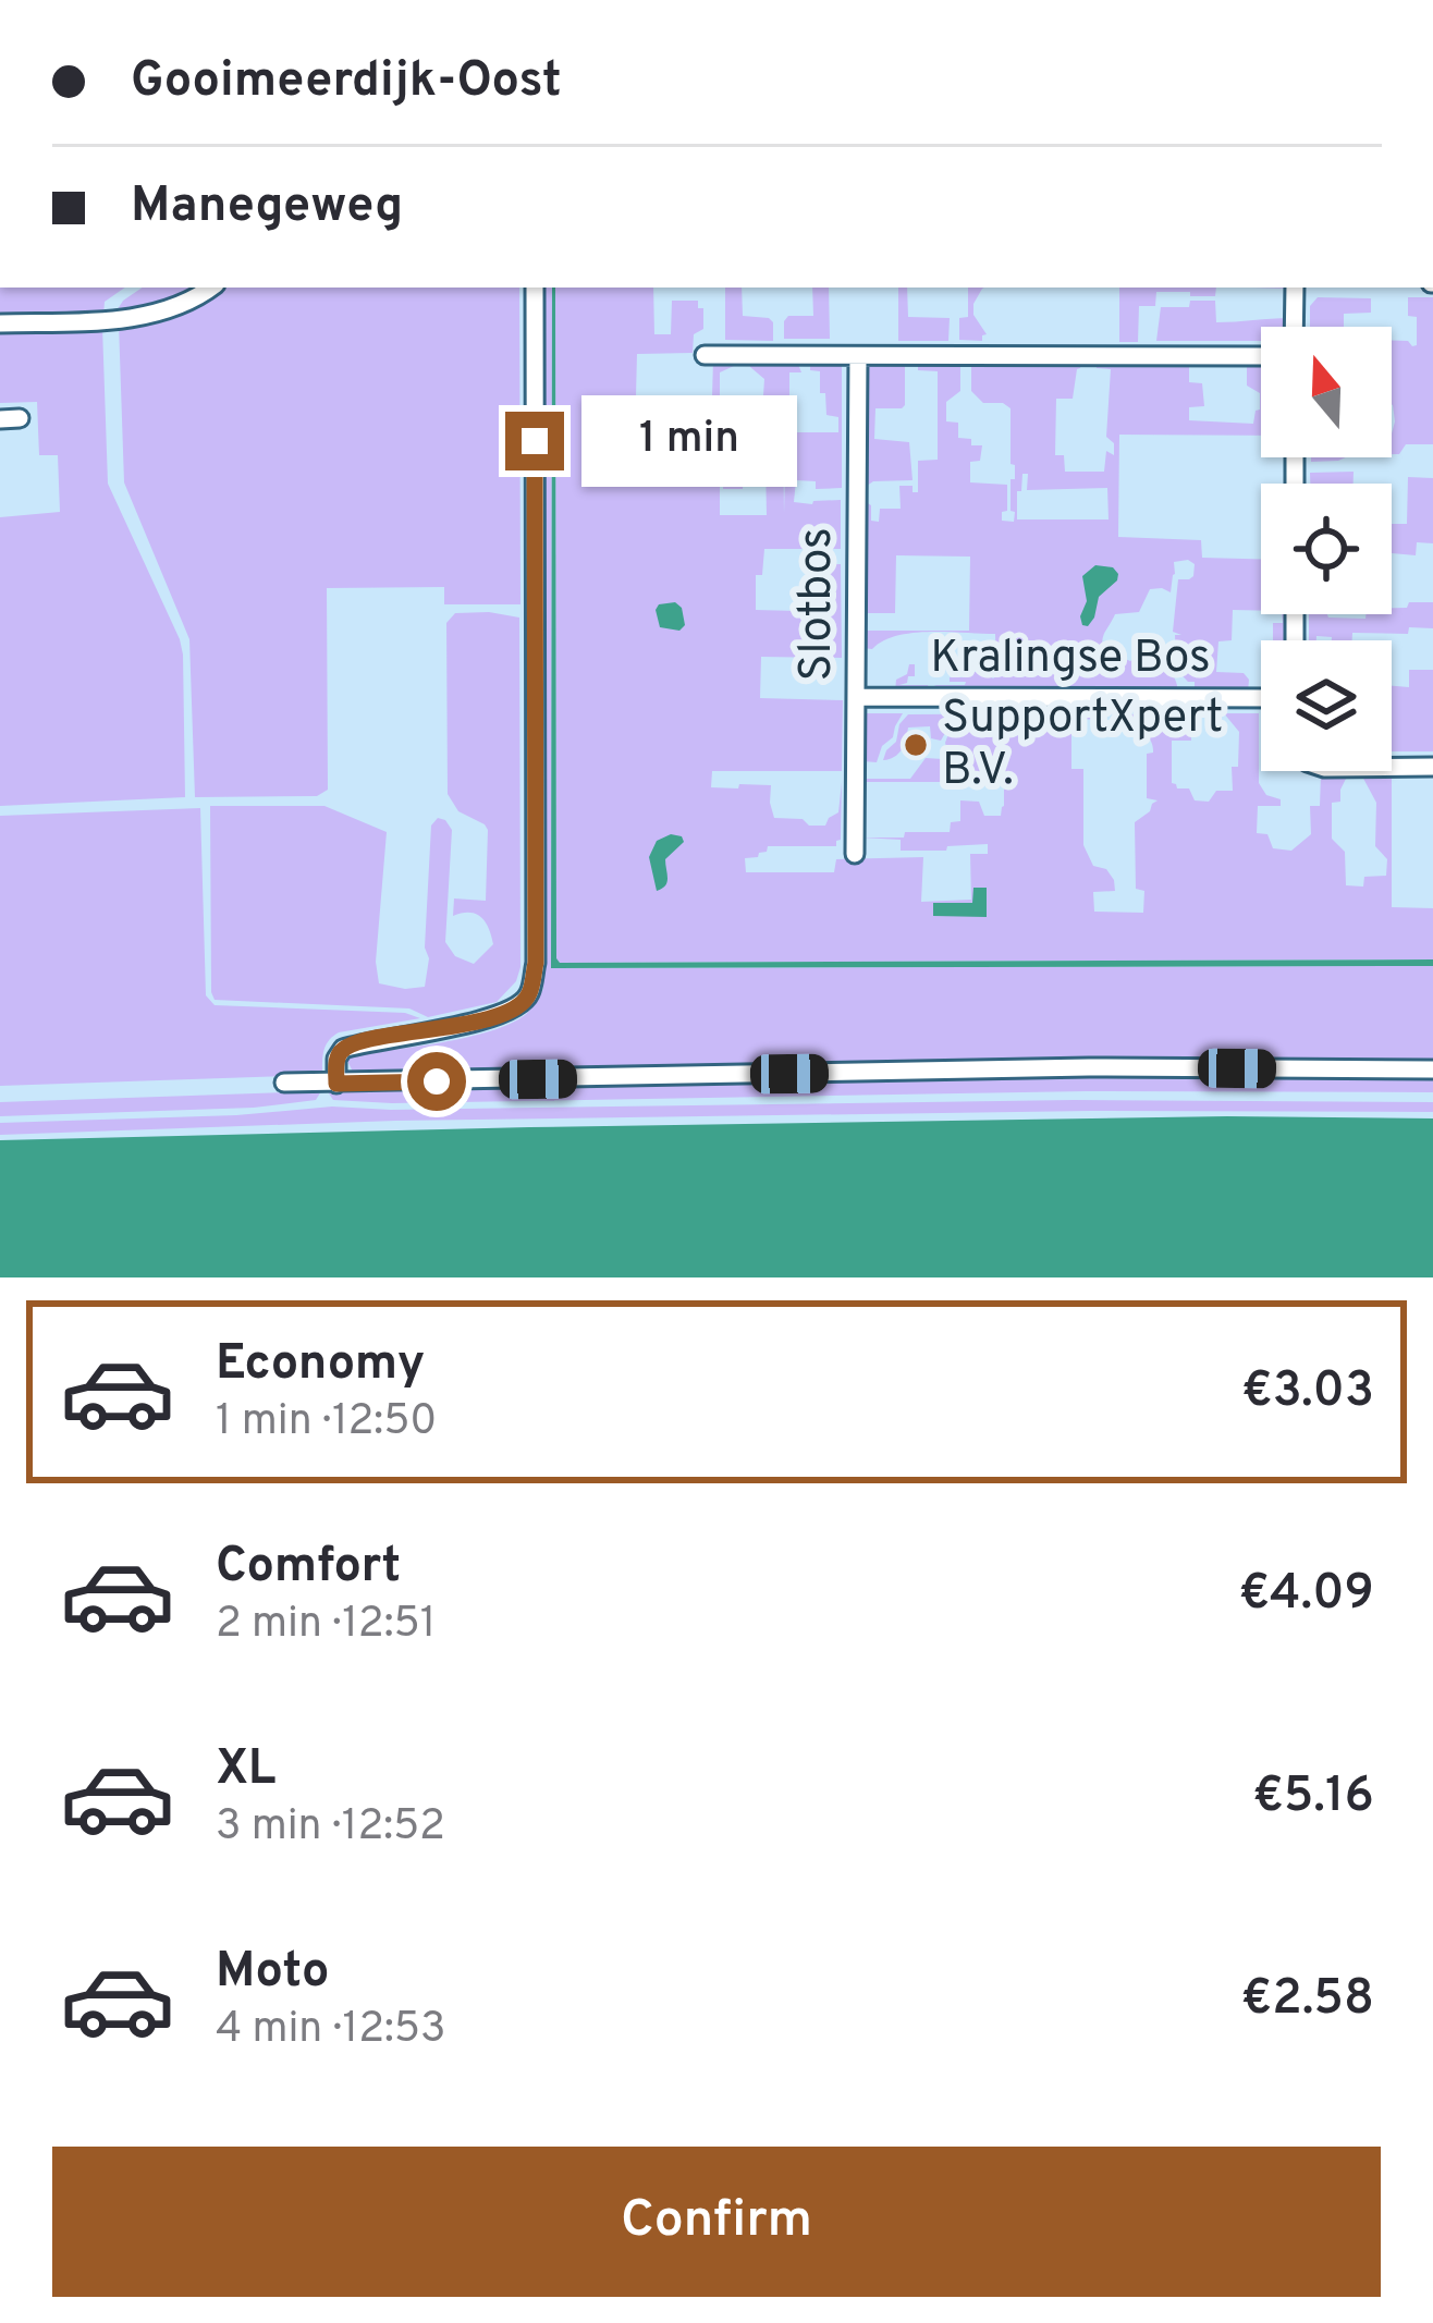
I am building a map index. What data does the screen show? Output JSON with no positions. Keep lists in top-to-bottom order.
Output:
{
  "streets": {
    "street": ["Slotbos", "Kralingse Bos"]
  },
  "crossings": [
    ["Slotbos", "Kralingse Bos"]
  ],
  "places": ["SupportXpert B.V."],
  "north": "top",
  "page": {
    "banner": ["Gooimeerdijk-Oost", "Manegeweg"],
    "bubble": "1 min",
    "list": [
      {
        "name": "Economy",
        "note": "1 min · 12:50",
        "value": "€3.03"
      },
      {
        "name": "Comfort",
        "note": "2 min · 12:51",
        "value": "€4.09"
      },
      {
        "name": "XL",
        "note": "3 min · 12:52",
        "value": "€5.16"
      },
      {
        "name": "Moto",
        "note": "4 min · 12:53",
        "value": "€2.58"
      }
    ],
    "buttons": "Confirm"
  }
}
